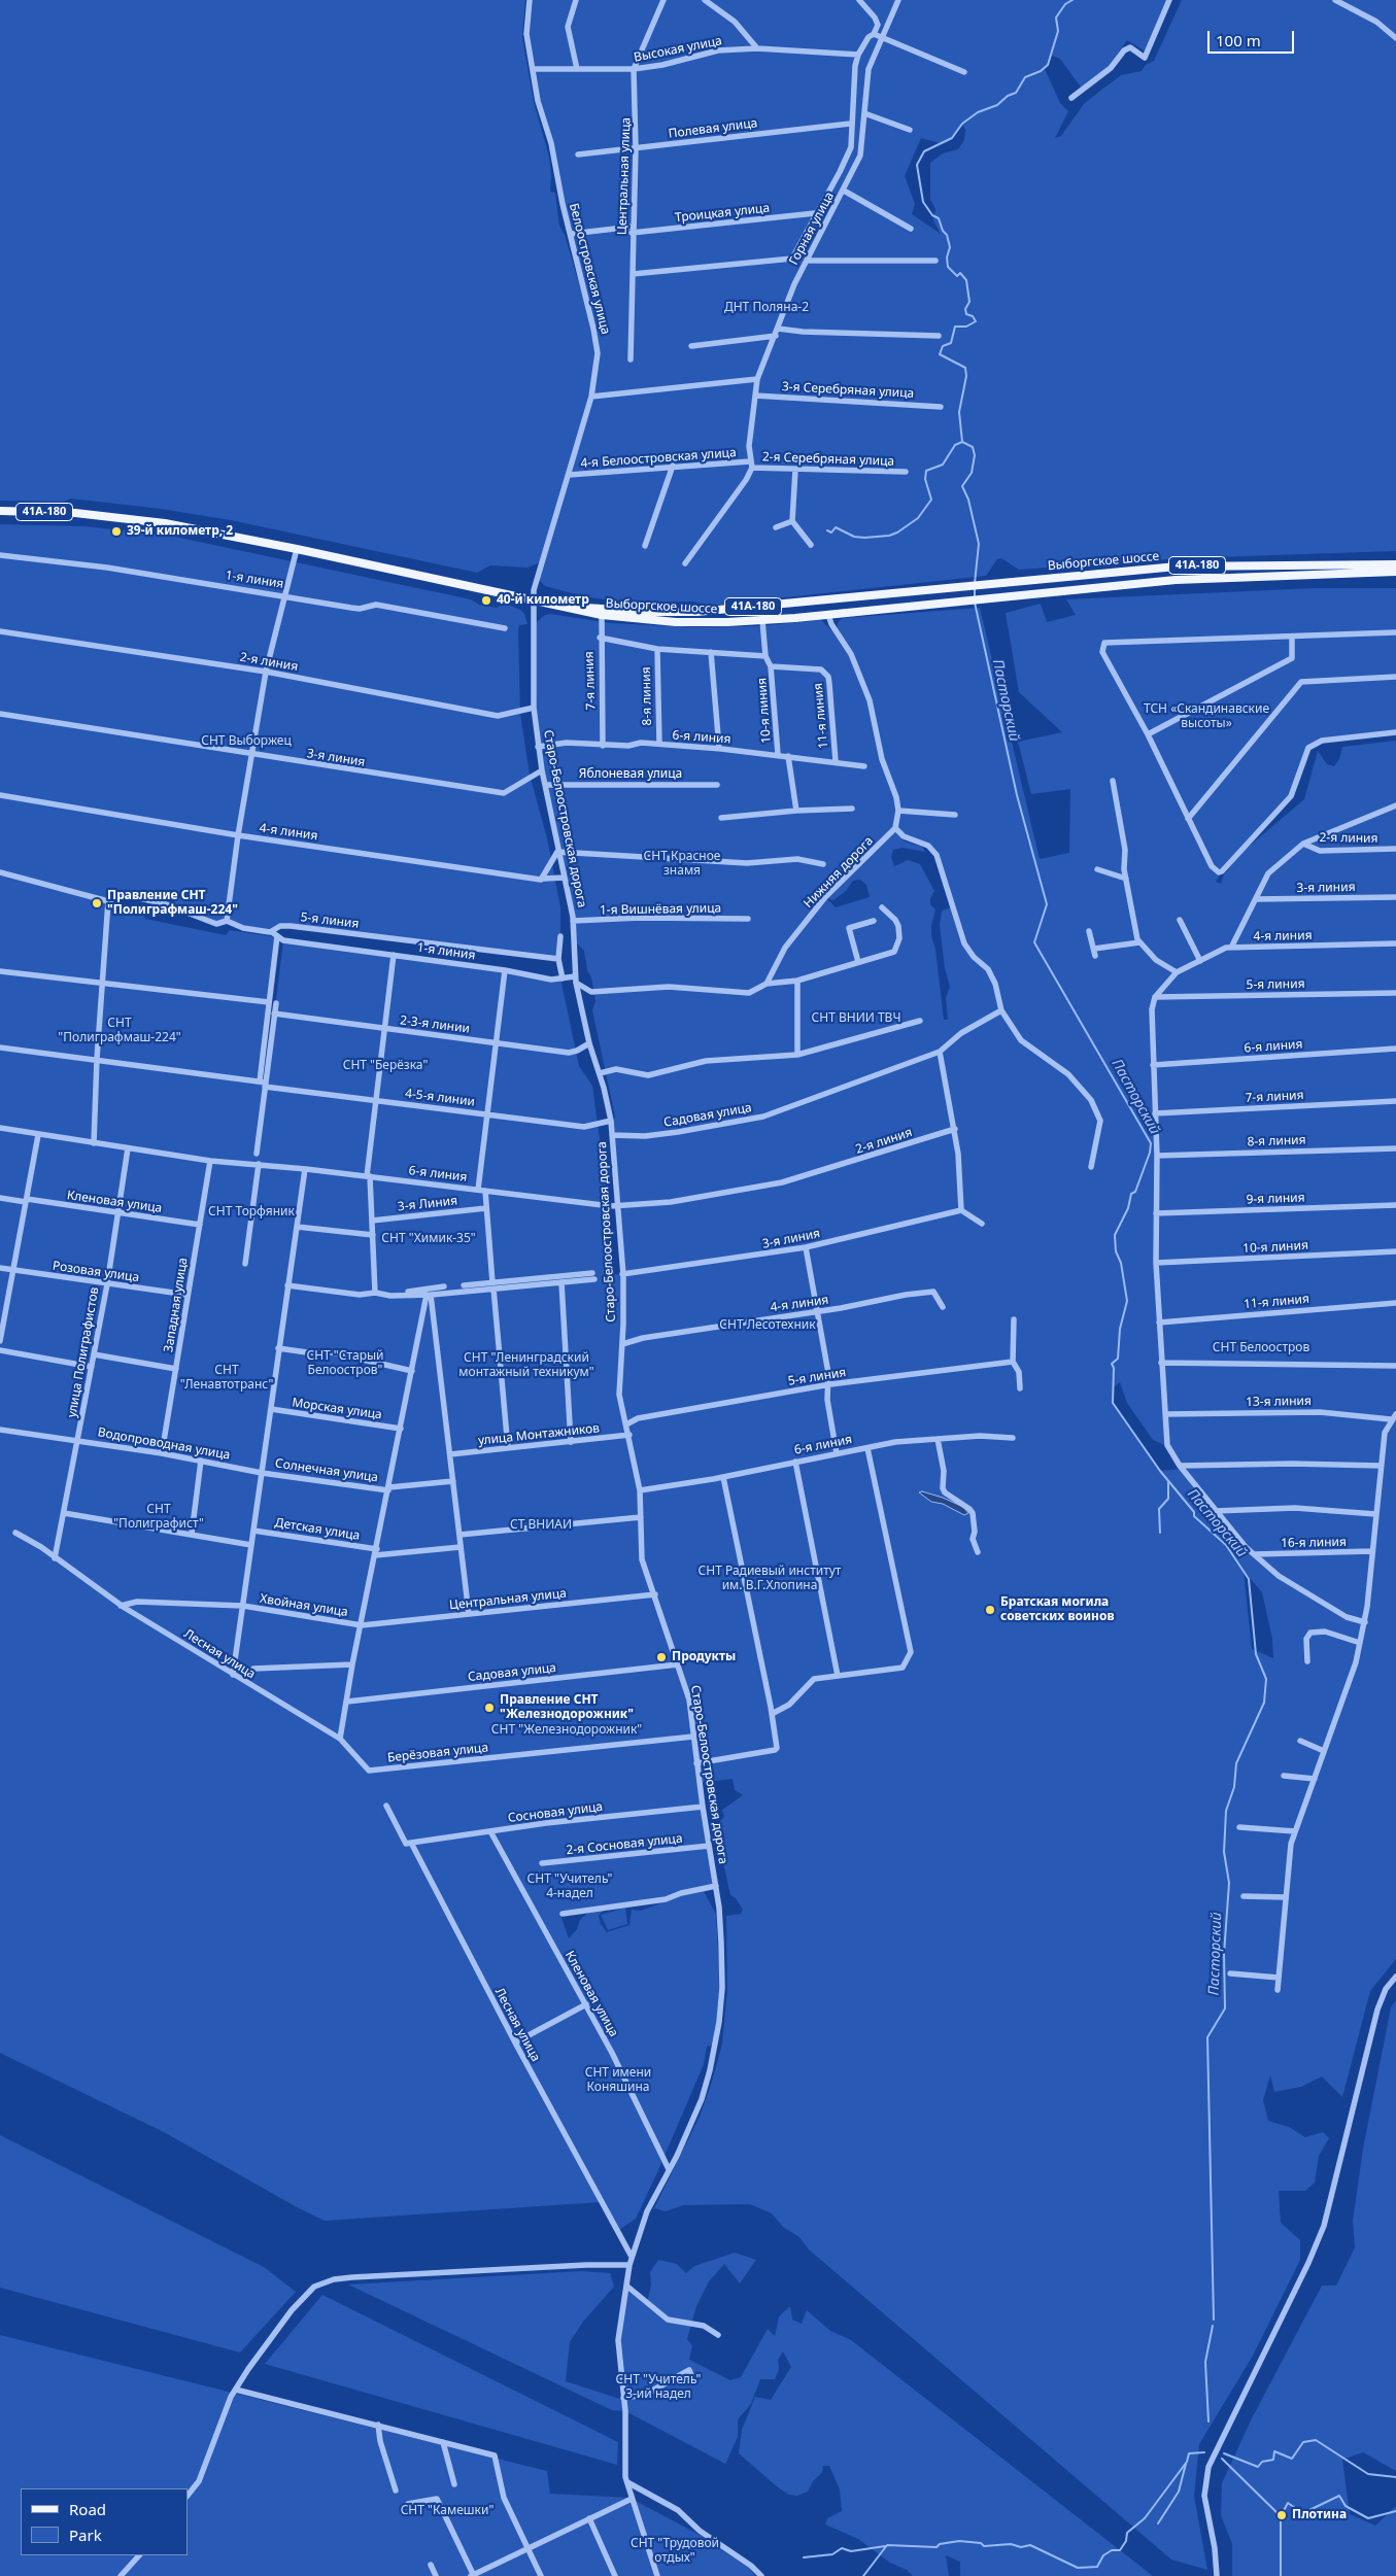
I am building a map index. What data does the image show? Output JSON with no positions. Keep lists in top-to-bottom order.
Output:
{
  "streets": {
    "main road": ["41А-180", "Выборгское шоссе"],
    "street": [
      "Высокая улица",
      "Полевая улица",
      "Центральная улица",
      "Троицкая улица",
      "Горная улица",
      "Белоостровская улица",
      "3-я Серебряная улица",
      "4-я Белоостровская улица",
      "2-я Серебряная улица",
      "1-я линия",
      "2-я линия",
      "7-я линия",
      "8-я линия",
      "10-я линия",
      "11-я линия",
      "6-я линия",
      "3-я линия",
      "Яблоневая улица",
      "Старо-Белоостровская дорога",
      "4-я линия",
      "Нижняя дорога",
      "1-я Вишнёвая улица",
      "5-я линия",
      "2-3-я линии",
      "4-5-я линии",
      "Садовая улица",
      "9-я линия",
      "Кленовая улица",
      "3-я Линия",
      "Розовая улица",
      "Западная улица",
      "улица Полиграфистов",
      "13-я линия",
      "Морская улица",
      "улица Монтажников",
      "Водопроводная улица",
      "Солнечная улица",
      "Детская улица",
      "16-я линия",
      "Хвойная улица",
      "Лесная улица",
      "Берёзовая улица",
      "Сосновая улица",
      "2-я Сосновая улица"
    ]
  },
  "crossings": [
    ["Высокая улица", "Центральная улица"],
    ["Высокая улица", "Белоостровская улица"],
    ["Полевая улица", "Центральная улица"],
    ["Центральная улица", "Троицкая улица"],
    ["Центральная улица", "Старо-Белоостровская дорога"],
    ["Центральная улица", "Хвойная улица"],
    ["Троицкая улица", "Белоостровская улица"],
    ["Горная улица", "3-я Серебряная улица"],
    ["Горная улица", "4-я Белоостровская улица"],
    ["Горная улица", "2-я Серебряная улица"],
    ["Белоостровская улица", "4-я Белоостровская улица"],
    ["Белоостровская улица", "41А-180"],
    ["Белоостровская улица", "Выборгское шоссе"],
    ["Белоостровская улица", "Старо-Белоостровская дорога"],
    ["4-я Белоостровская улица", "2-я Серебряная улица"],
    ["41А-180", "Выборгское шоссе"],
    ["41А-180", "Старо-Белоостровская дорога"],
    ["Выборгское шоссе", "7-я линия"],
    ["Выборгское шоссе", "Старо-Белоостровская дорога"],
    ["1-я линия", "Старо-Белоостровская дорога"],
    ["1-я линия", "5-я линия"],
    ["2-я линия", "6-я линия"],
    ["2-я линия", "Старо-Белоостровская дорога"],
    ["7-я линия", "6-я линия"],
    ["8-я линия", "6-я линия"],
    ["10-я линия", "11-я линия"],
    ["10-я линия", "6-я линия"],
    ["11-я линия", "6-я линия"],
    ["6-я линия", "Старо-Белоостровская дорога"],
    ["3-я линия", "Старо-Белоостровская дорога"],
    ["Яблоневая улица", "Старо-Белоостровская дорога"],
    ["Старо-Белоостровская дорога", "4-я линия"],
    ["Старо-Белоостровская дорога", "1-я Вишнёвая улица"],
    ["Старо-Белоостровская дорога", "5-я линия"],
    ["Старо-Белоостровская дорога", "2-3-я линии"],
    ["Старо-Белоостровская дорога", "4-5-я линии"],
    ["Старо-Белоостровская дорога", "Садовая улица"],
    ["Старо-Белоостровская дорога", "Кленовая улица"],
    ["Старо-Белоостровская дорога", "улица Монтажников"],
    ["Старо-Белоостровская дорога", "Лесная улица"],
    ["Старо-Белоостровская дорога", "Берёзовая улица"],
    ["Старо-Белоостровская дорога", "Сосновая улица"],
    ["Старо-Белоостровская дорога", "2-я Сосновая улица"],
    ["Кленовая улица", "Западная улица"],
    ["Кленовая улица", "улица Полиграфистов"],
    ["Кленовая улица", "Сосновая улица"],
    ["Розовая улица", "Западная улица"],
    ["Розовая улица", "улица Полиграфистов"],
    ["Западная улица", "Водопроводная улица"],
    ["улица Полиграфистов", "Водопроводная улица"],
    ["улица Полиграфистов", "Лесная улица"],
    ["Водопроводная улица", "Солнечная улица"],
    ["Хвойная улица", "Лесная улица"],
    ["Лесная улица", "Берёзовая улица"],
    ["Лесная улица", "Сосновая улица"]
  ],
  "water": ["Пасторский"],
  "parks": [
    "ДНТ Поляна-2",
    "ТСН «Скандинавские высоты»",
    "СНТ Выборжец",
    "СНТ Красное знамя",
    "СНТ ВНИИ ТВЧ",
    "СНТ \"Полиграфмаш-224\"",
    "СНТ \"Берёзка\"",
    "СНТ Торфяник",
    "СНТ \"Химик-35\"",
    "СНТ Лесотехник",
    "СНТ Белоостров",
    "СНТ \"Старый Белоостров\"",
    "СНТ \"Ленинградский монтажный техникум\"",
    "СНТ \"Ленавтотранс\"",
    "СНТ \"Полиграфист\"",
    "СТ ВНИАИ",
    "СНТ Радиевый институт им. В.Г.Хлопина",
    "СНТ \"Железнодорожник\"",
    "СНТ \"Учитель\" 4-надел",
    "СНТ имени Коняшина",
    "СНТ \"Учитель\" 3-ий надел",
    "СНТ \"Камешки\"",
    "СНТ \"Трудовой отдых\""
  ],
  "places": [
    "39-й километр, 2",
    "40-й километр",
    "Правление СНТ \"Полиграфмаш-224\"",
    "Братская могила советских воинов",
    "Продукты",
    "Правление СНТ \"Железнодорожник\"",
    "Плотина"
  ],
  "legend": ["Road", "Park"],
  "scale_bar": "100 m"
}
